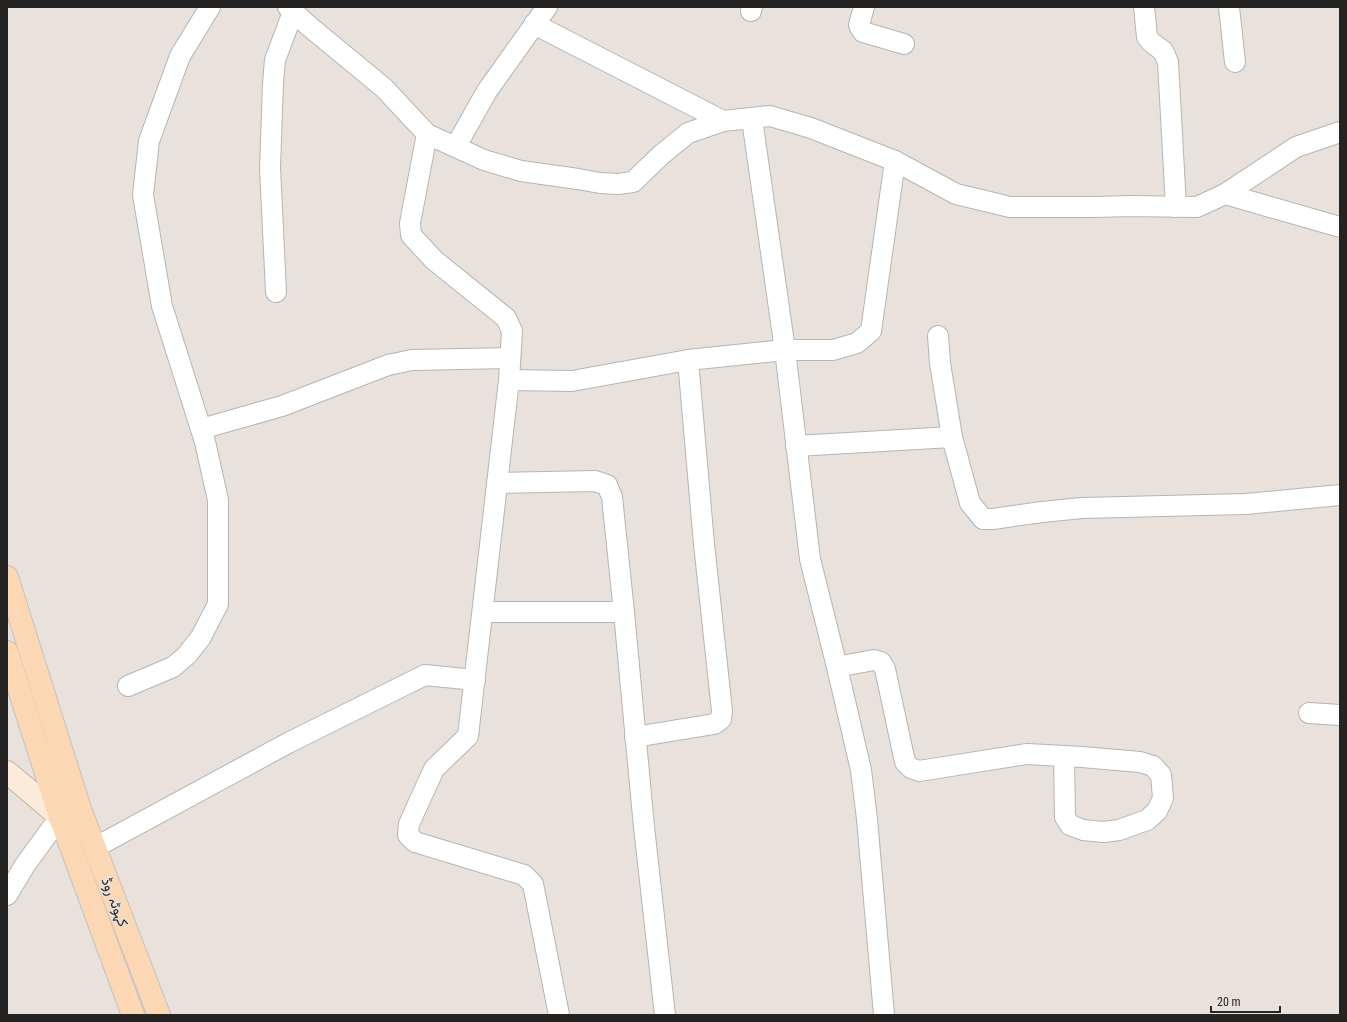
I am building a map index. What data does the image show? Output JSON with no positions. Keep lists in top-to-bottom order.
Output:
{
  "streets": {
    "main road": ["کہوٹہ روڈ"]
  },
  "scale_bar": "20 m"
}
